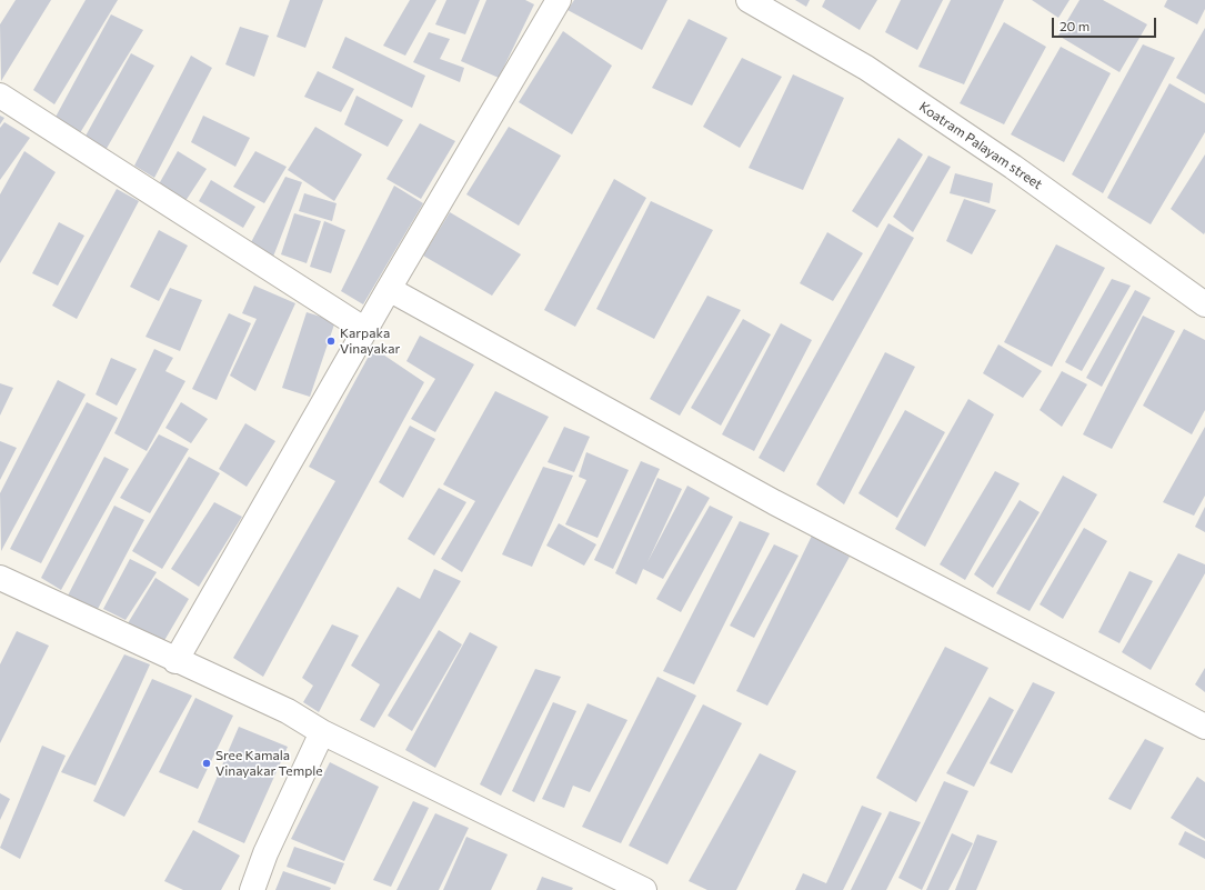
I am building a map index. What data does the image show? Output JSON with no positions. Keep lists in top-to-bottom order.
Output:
{
  "streets": {
    "street": ["Koatram Palayam street"]
  },
  "places": ["Karpaka Vinayakar", "Sree Kamala Vinayakar Temple"],
  "scale_bar": "20 m"
}
